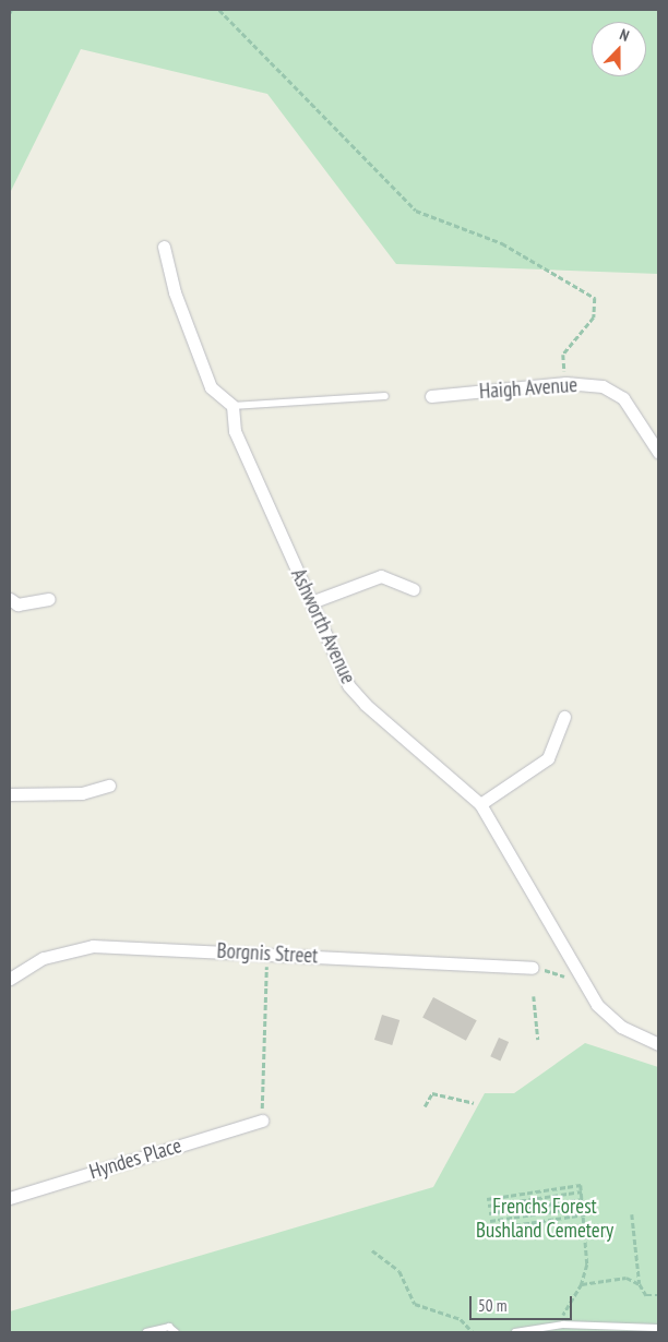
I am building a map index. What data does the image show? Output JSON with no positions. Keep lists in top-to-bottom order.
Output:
{
  "streets": {
    "street": [
      "Haigh Avenue",
      "Ashworth Avenue",
      "Borgnis Street",
      "Hyndes Place"
    ]
  },
  "parks": ["Frenchs Forest Bushland Cemetery"],
  "scale_bar": "50 m",
  "north": "top"
}
